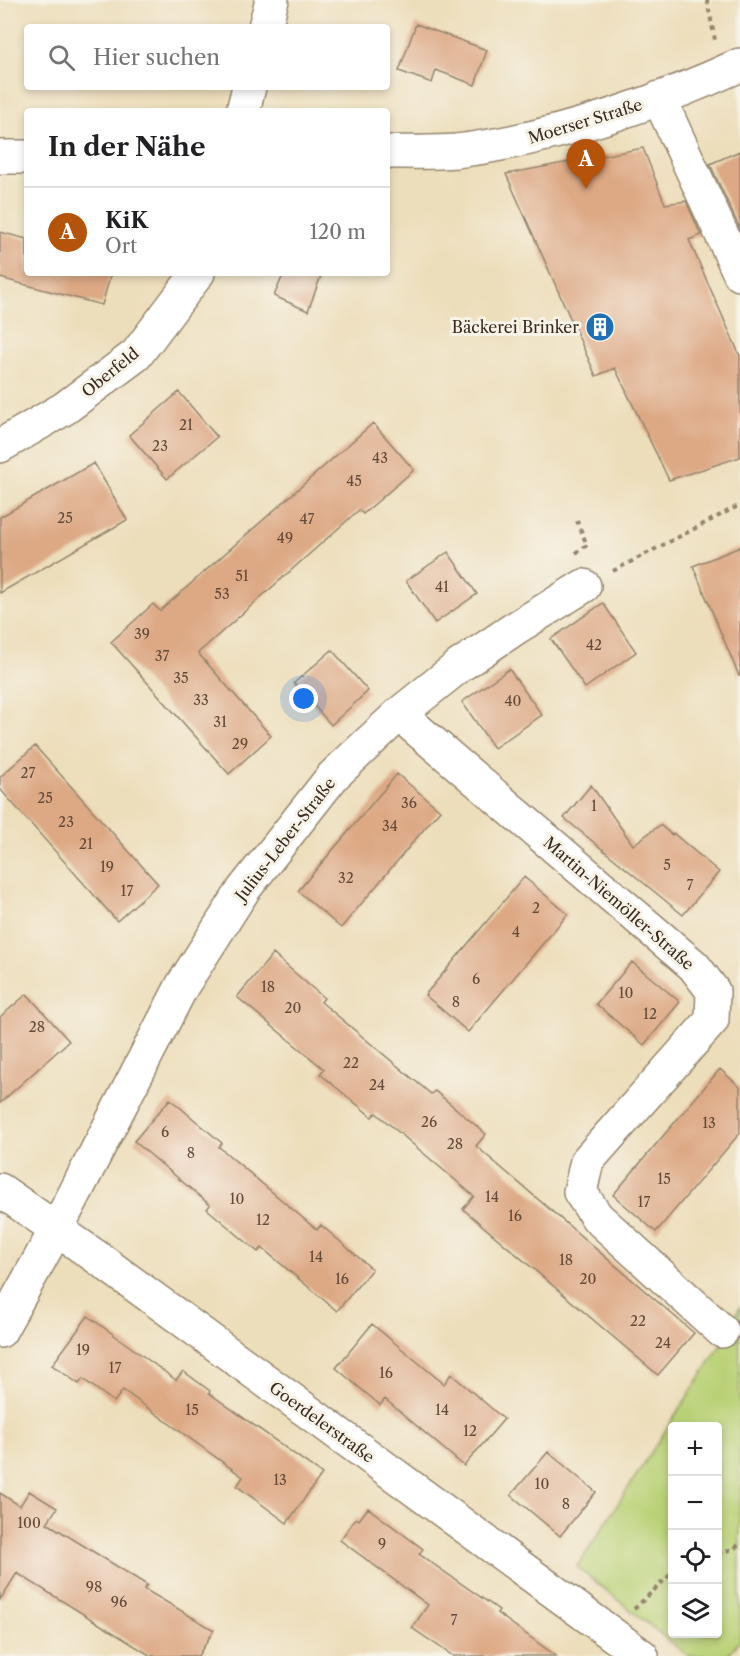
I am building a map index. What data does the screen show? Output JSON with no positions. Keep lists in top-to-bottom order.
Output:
{
  "streets": {
    "street": [
      "Moerser Straße",
      "Oberfeld",
      "Julius-Leber-Straße",
      "Martin-Niemöller-Straße",
      "Goerdelerstraße"
    ]
  },
  "crossings": [
    ["Julius-Leber-Straße", "Martin-Niemöller-Straße"],
    ["Julius-Leber-Straße", "Goerdelerstraße"]
  ],
  "places": {
    "building": ["Bäckerei Brinker"]
  },
  "house_numbers": [
    "21",
    "23",
    "43",
    "45",
    "25",
    "47",
    "49",
    "51",
    "41",
    "53",
    "39",
    "42",
    "37",
    "35",
    "33",
    "40",
    "31",
    "29",
    "27",
    "25",
    "36",
    "1",
    "23",
    "34",
    "21",
    "5",
    "19",
    "32",
    "7",
    "17",
    "2",
    "4",
    "6",
    "18",
    "10",
    "8",
    "20",
    "12",
    "28",
    "22",
    "24",
    "26",
    "13",
    "6",
    "28",
    "8",
    "15",
    "14",
    "10",
    "17",
    "16",
    "12",
    "14",
    "18",
    "16",
    "20",
    "22",
    "24",
    "19",
    "17",
    "16",
    "15",
    "14",
    "12",
    "13",
    "10",
    "8",
    "100",
    "9",
    "98",
    "96",
    "7"
  ],
  "page": {
    "search": "Hier suchen",
    "heading": "In der Nähe",
    "pins": "A",
    "list": [
      {
        "mark": "A",
        "name": "KiK",
        "note": "Ort",
        "value": "120 m"
      }
    ],
    "map_buttons": ["+", "−"]
  }
}
